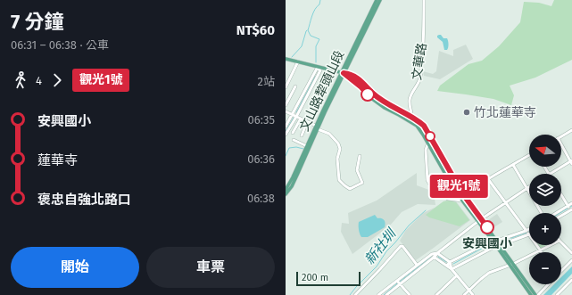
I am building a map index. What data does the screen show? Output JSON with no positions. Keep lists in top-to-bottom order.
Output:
{
  "streets": {
    "main road": ["文山路犂頭山段"],
    "street": ["文華路"]
  },
  "water": ["新社圳"],
  "places": ["竹北蓮華寺", "安興國小"],
  "lines": ["bus line 觀光1號"],
  "scale_bar": "200 m",
  "north": "left",
  "page": {
    "heading": ["7 分鐘", "06:31 – 06:38 · 公車", "NT$60"],
    "on_map": "觀光1號",
    "legs": ["4", "觀光1號", "2站"],
    "list": [
      {
        "name": "安興國小",
        "value": "06:35"
      },
      {
        "name": "蓮華寺",
        "value": "06:36"
      },
      {
        "name": "褒忠自強北路口",
        "value": "06:38"
      }
    ],
    "map_buttons": ["+", "−"],
    "buttons": ["開始", "車票"],
    "scale": "200 m"
  }
}
